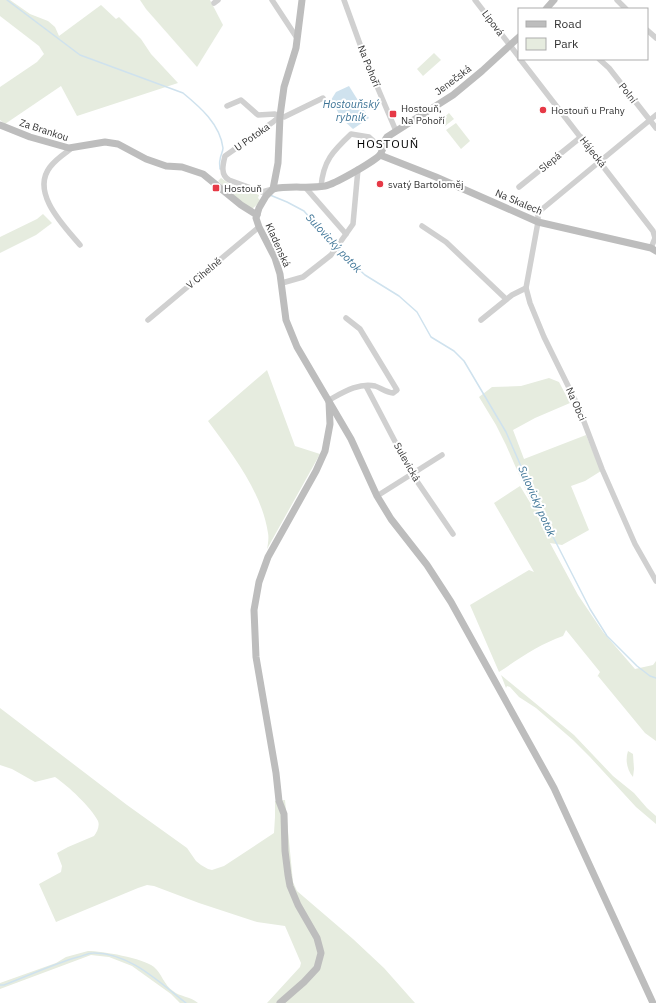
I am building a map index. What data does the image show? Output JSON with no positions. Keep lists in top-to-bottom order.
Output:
{
  "streets": {
    "street": [
      "Lipová",
      "Na Pohoří",
      "Jenečská",
      "Polní",
      "Za Brankou",
      "U Potoka",
      "Hájecká",
      "Slepá",
      "Na Skalech",
      "Kladenská",
      "V Cihelně",
      "Na Obci",
      "Sulevická"
    ]
  },
  "crossings": [
    ["Lipová", "Jenečská"],
    ["Lipová", "Hájecká"],
    ["Na Pohoří", "Jenečská"],
    ["Jenečská", "U Potoka"],
    ["Jenečská", "Hájecká"],
    ["Jenečská", "Na Skalech"],
    ["Jenečská", "Kladenská"],
    ["Polní", "Na Obci"],
    ["Za Brankou", "Kladenská"],
    ["U Potoka", "Kladenská"],
    ["Hájecká", "Slepá"],
    ["Hájecká", "Na Skalech"],
    ["Hájecká", "Na Obci"],
    ["Na Skalech", "Na Obci"],
    ["Kladenská", "V Cihelně"]
  ],
  "districts": ["HOSTOUŇ"],
  "water": ["Hostouňský rybník", "Sulovický potok"],
  "places": {
    "other": ["Hostouň u Prahy", "svatý Bartoloměj"],
    "transit": ["Hostouň, Na Pohoří", "Hostouň"]
  },
  "legend": ["Road", "Park"]
}
